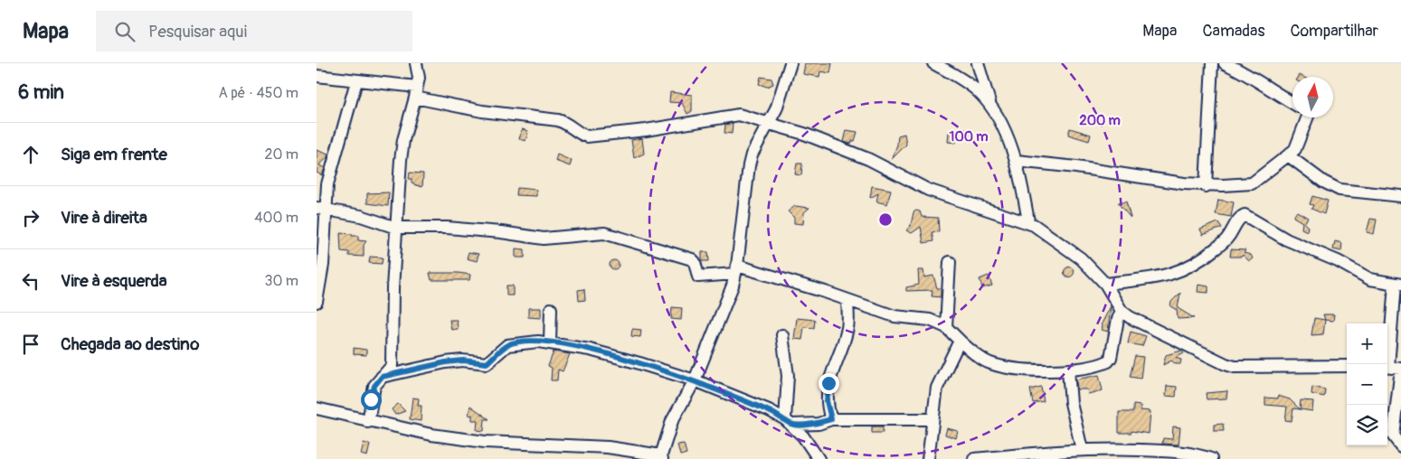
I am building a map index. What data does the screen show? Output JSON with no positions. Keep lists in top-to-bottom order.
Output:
{
  "north": "top",
  "page": {
    "header": "Mapa",
    "search": "Pesquisar aqui",
    "nav": ["Mapa", "Camadas", "Compartilhar"],
    "heading": ["6 min", "A pé · 450 m"],
    "list": [
      ["Siga em frente", "20 m"],
      ["Vire à direita", "400 m"],
      ["Vire à esquerda", "30 m"],
      "Chegada ao destino"
    ],
    "map_buttons": ["+", "−"]
  },
  "rings": ["200 m", "100 m"]
}
